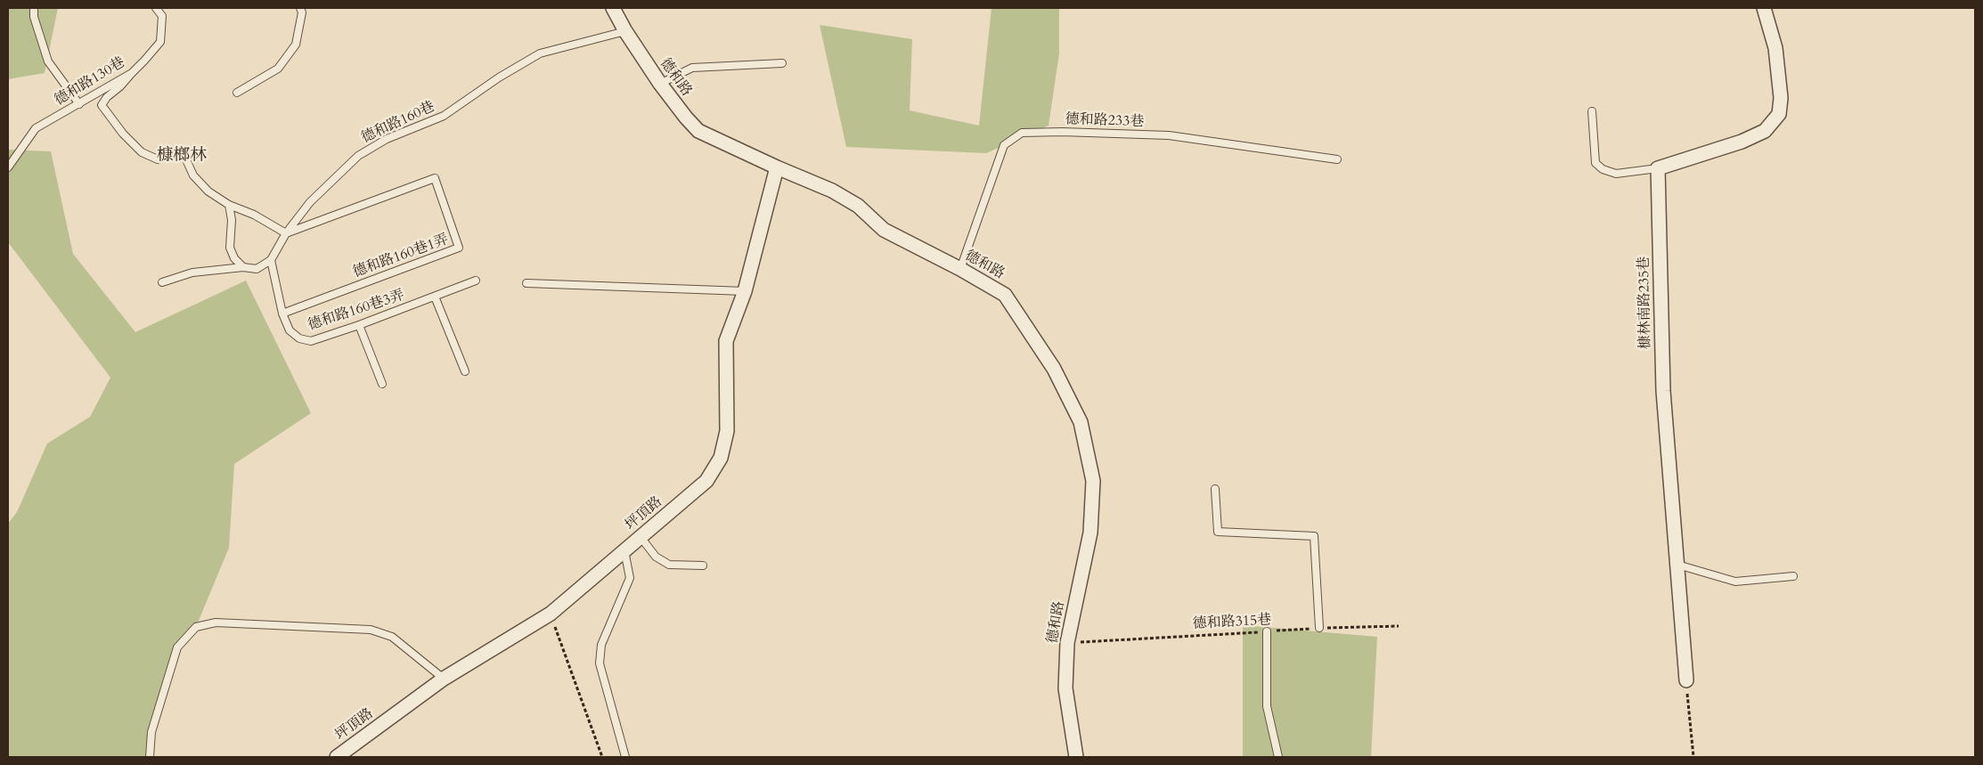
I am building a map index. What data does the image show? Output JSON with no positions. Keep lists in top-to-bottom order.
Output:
{
  "streets": {
    "street": ["德和路", "槺林南路235巷", "坪頂路"],
    "lane": [
      "德和路130巷",
      "德和路233巷",
      "德和路160巷",
      "德和路160巷1弄",
      "德和路160巷3弄"
    ],
    "path": ["德和路315巷"]
  },
  "crossings": [
    ["德和路", "德和路233巷"],
    ["德和路", "德和路160巷"],
    ["德和路", "坪頂路"],
    ["德和路", "德和路315巷"],
    ["德和路160巷", "德和路160巷1弄"],
    ["德和路160巷", "德和路160巷3弄"],
    ["德和路160巷1弄", "德和路160巷3弄"]
  ],
  "districts": ["槺榔林"]
}
